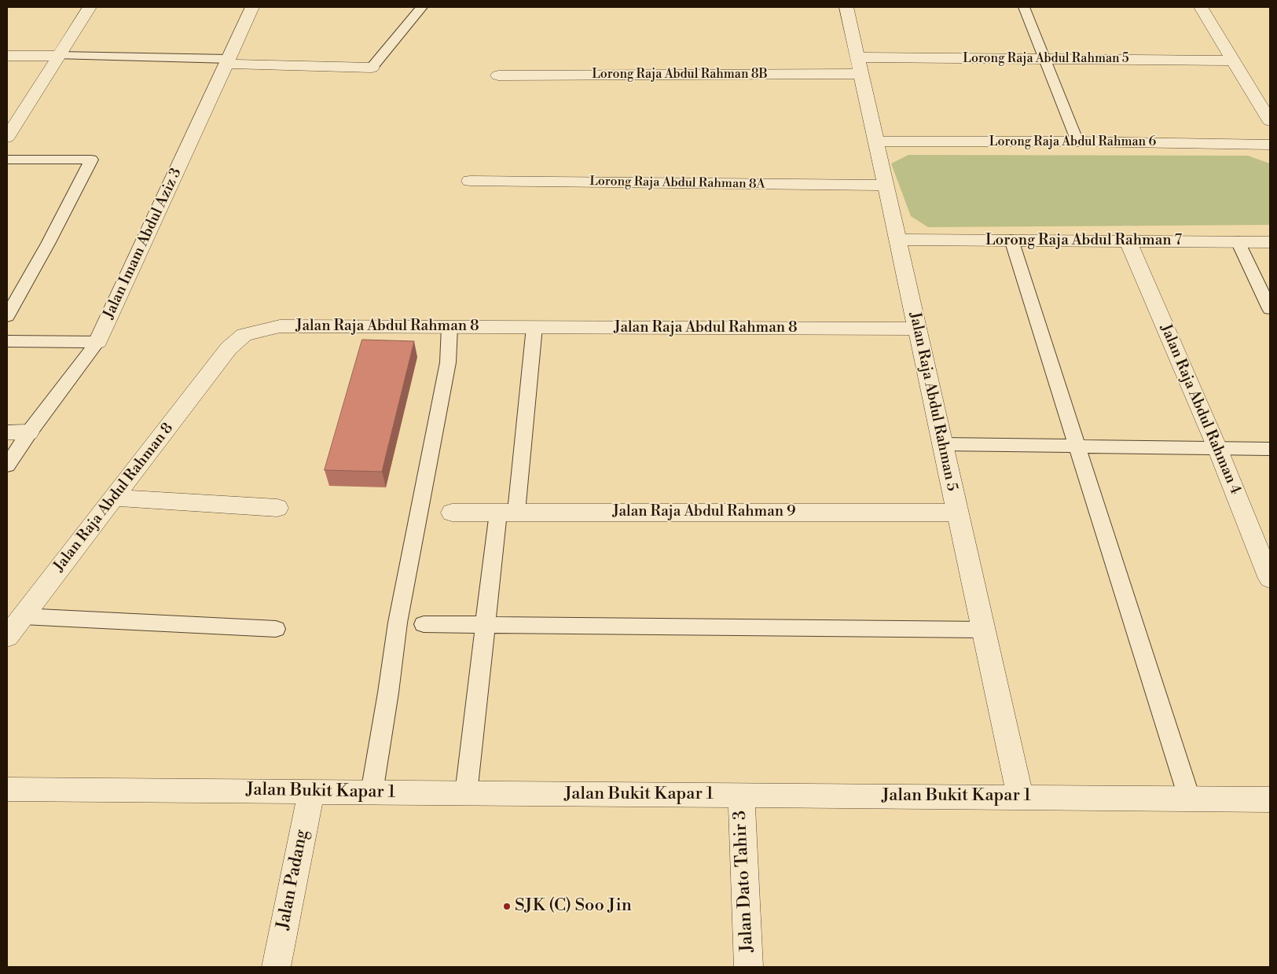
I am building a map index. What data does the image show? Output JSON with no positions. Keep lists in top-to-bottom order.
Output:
{
  "streets": {
    "street": [
      "Lorong Raja Abdul Rahman 5",
      "Lorong Raja Abdul Rahman 8B",
      "Lorong Raja Abdul Rahman 6",
      "Lorong Raja Abdul Rahman 8A",
      "Lorong Raja Abdul Rahman 7",
      "Jalan Imam Abdul Aziz 3",
      "Jalan Raja Abdul Rahman 8",
      "Jalan Raja Abdul Rahman 5",
      "Jalan Raja Abdul Rahman 4",
      "Jalan Raja Abdul Rahman 9",
      "Jalan Bukit Kapar 1",
      "Jalan Padang",
      "Jalan Dato Tahir 3"
    ]
  },
  "crossings": [
    ["Lorong Raja Abdul Rahman 5", "Lorong Raja Abdul Rahman 8B"],
    ["Lorong Raja Abdul Rahman 5", "Jalan Raja Abdul Rahman 5"],
    ["Lorong Raja Abdul Rahman 8B", "Jalan Raja Abdul Rahman 5"],
    ["Lorong Raja Abdul Rahman 6", "Jalan Raja Abdul Rahman 5"],
    ["Lorong Raja Abdul Rahman 8A", "Jalan Raja Abdul Rahman 5"],
    ["Lorong Raja Abdul Rahman 7", "Jalan Raja Abdul Rahman 5"],
    ["Lorong Raja Abdul Rahman 7", "Jalan Raja Abdul Rahman 4"],
    ["Jalan Raja Abdul Rahman 8", "Jalan Raja Abdul Rahman 5"],
    ["Jalan Raja Abdul Rahman 5", "Jalan Raja Abdul Rahman 9"],
    ["Jalan Raja Abdul Rahman 5", "Jalan Bukit Kapar 1"],
    ["Jalan Bukit Kapar 1", "Jalan Padang"],
    ["Jalan Bukit Kapar 1", "Jalan Dato Tahir 3"]
  ],
  "places": ["SJK (C) Soo Jin"]
}
